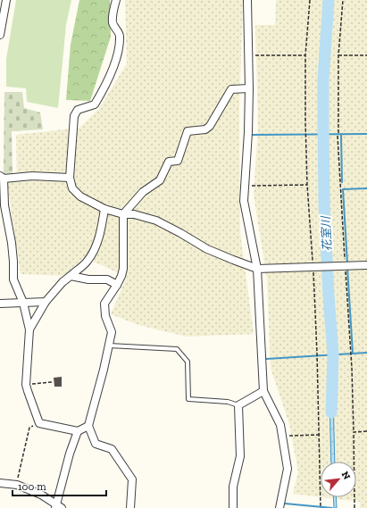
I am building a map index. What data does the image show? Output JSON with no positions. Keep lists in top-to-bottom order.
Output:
{
  "water": ["花室川"],
  "scale_bar": "100 m",
  "north": "top right"
}
